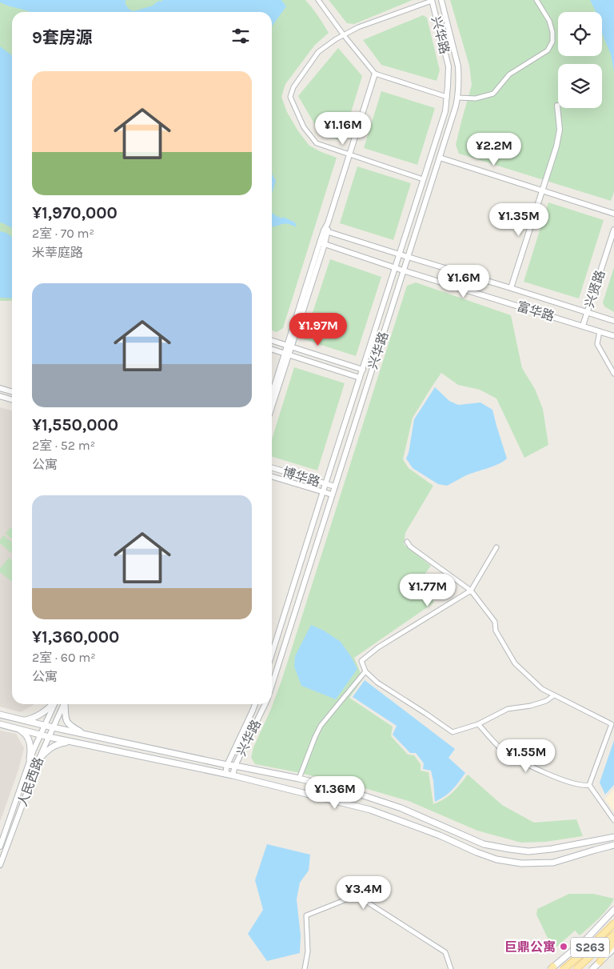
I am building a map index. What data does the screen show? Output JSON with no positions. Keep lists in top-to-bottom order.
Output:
{
  "streets": {
    "main road": ["S263"],
    "street": [
      "兴华路",
      "兴贤路",
      "富华路",
      "博华路",
      "人民西路"
    ]
  },
  "crossings": [
    ["兴华路", "富华路"],
    ["兴华路", "博华路"],
    ["兴贤路", "富华路"]
  ],
  "places": ["巨鼎公寓"],
  "page": {
    "heading": "9套房源",
    "list": [
      {
        "name": "¥1,970,000",
        "note": "2室 · 70 m² · 米莘庭路"
      },
      {
        "name": "¥1,550,000",
        "note": "2室 · 52 m² · 公寓"
      },
      {
        "name": "¥1,360,000",
        "note": "2室 · 60 m² · 公寓"
      }
    ],
    "price": [
      "¥1.16M",
      "¥2.2M",
      "¥1.35M",
      "¥1.6M",
      "¥1.97M",
      "¥1.77M",
      "¥1.55M",
      "¥1.36M",
      "¥3.4M"
    ]
  }
}
